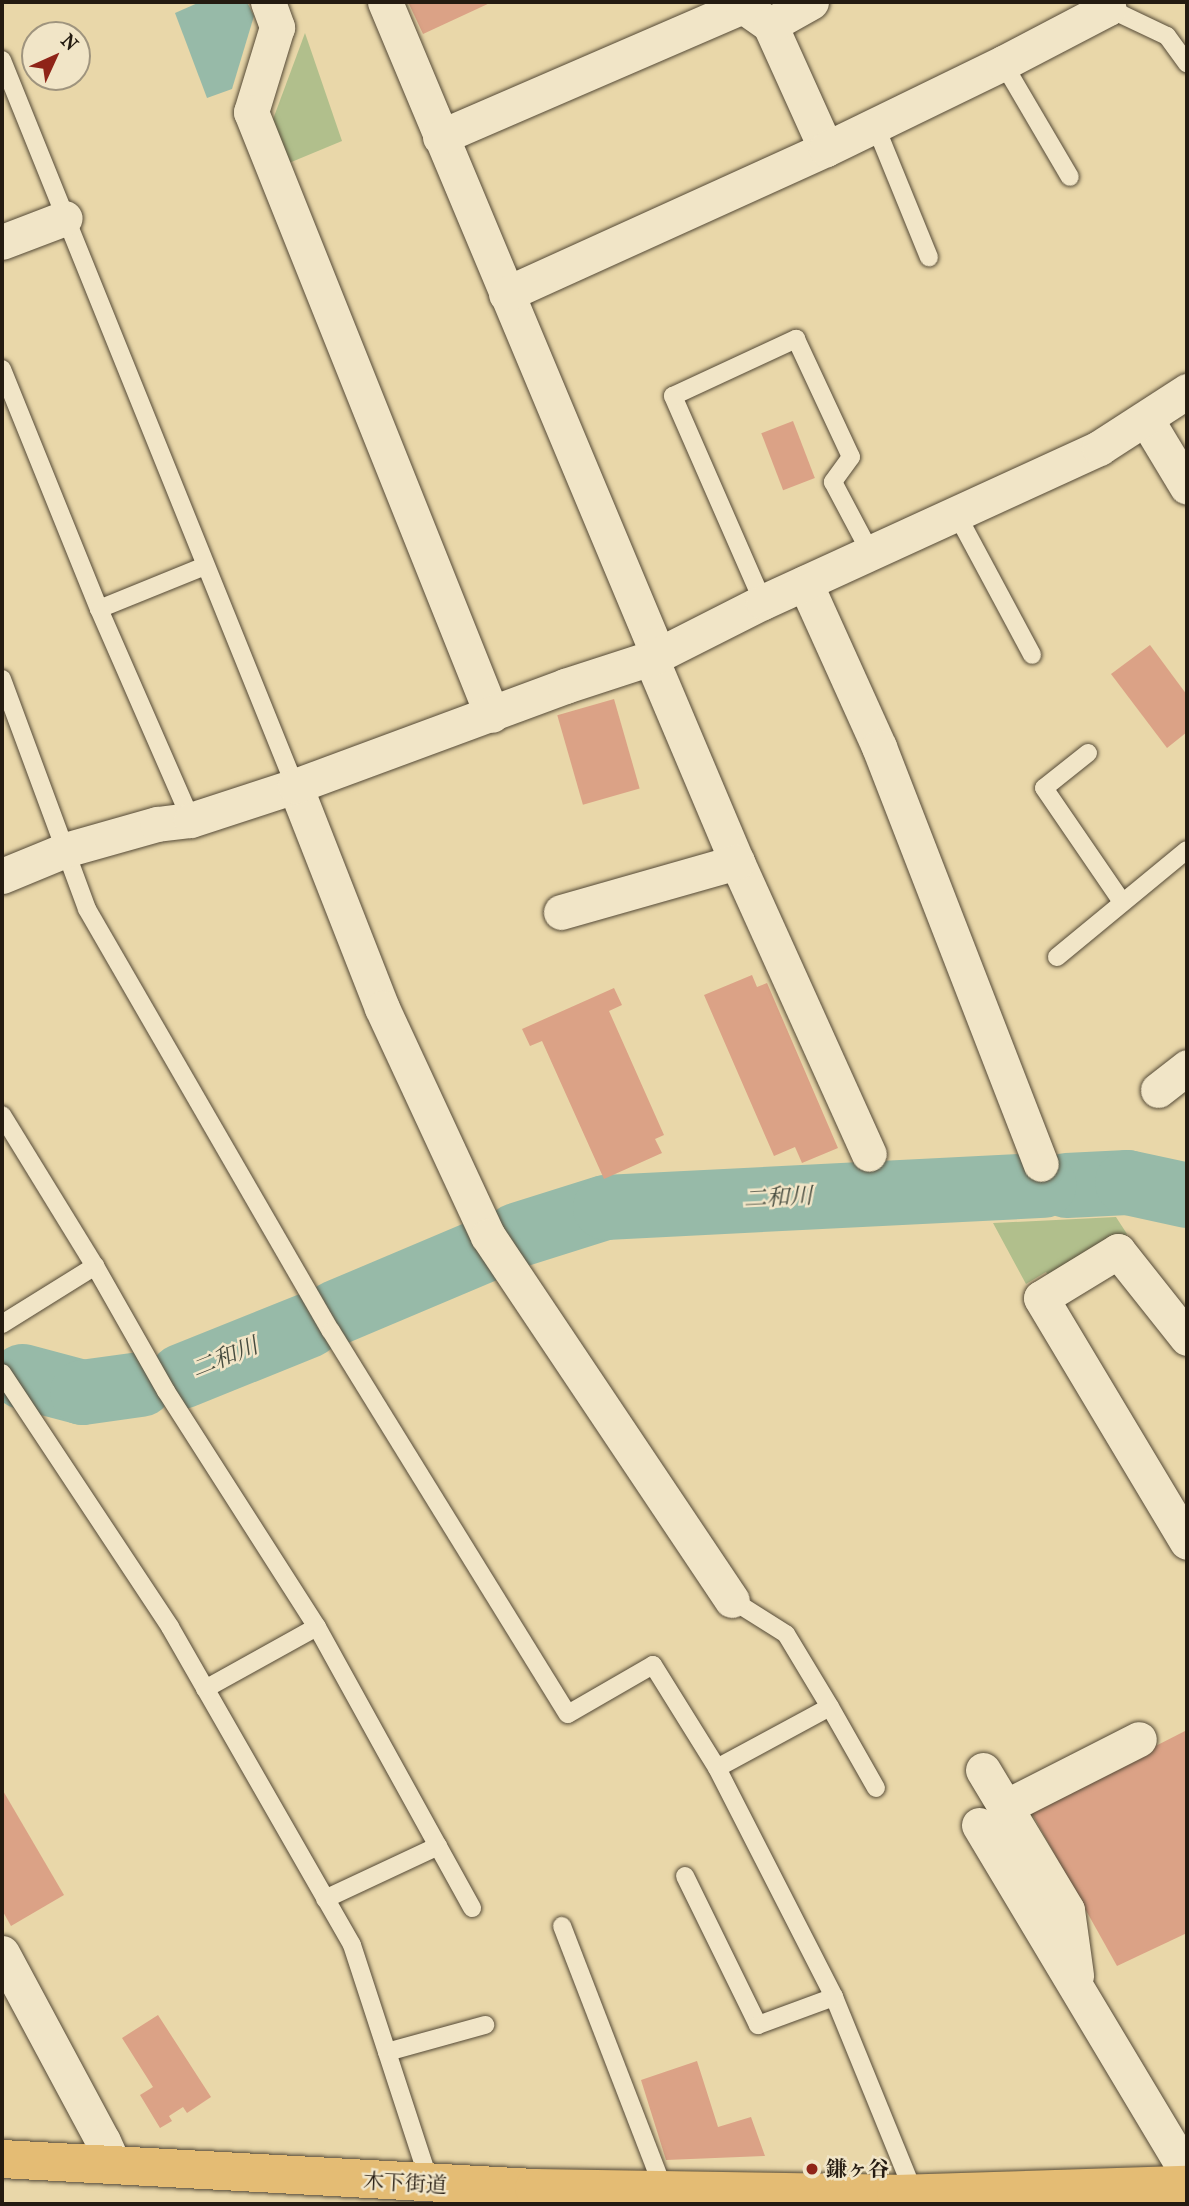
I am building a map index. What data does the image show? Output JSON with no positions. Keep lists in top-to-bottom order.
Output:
{
  "streets": {
    "main road": ["木下街道"]
  },
  "water": ["二和川"],
  "places": ["鎌ヶ谷"],
  "north": "top right"
}
